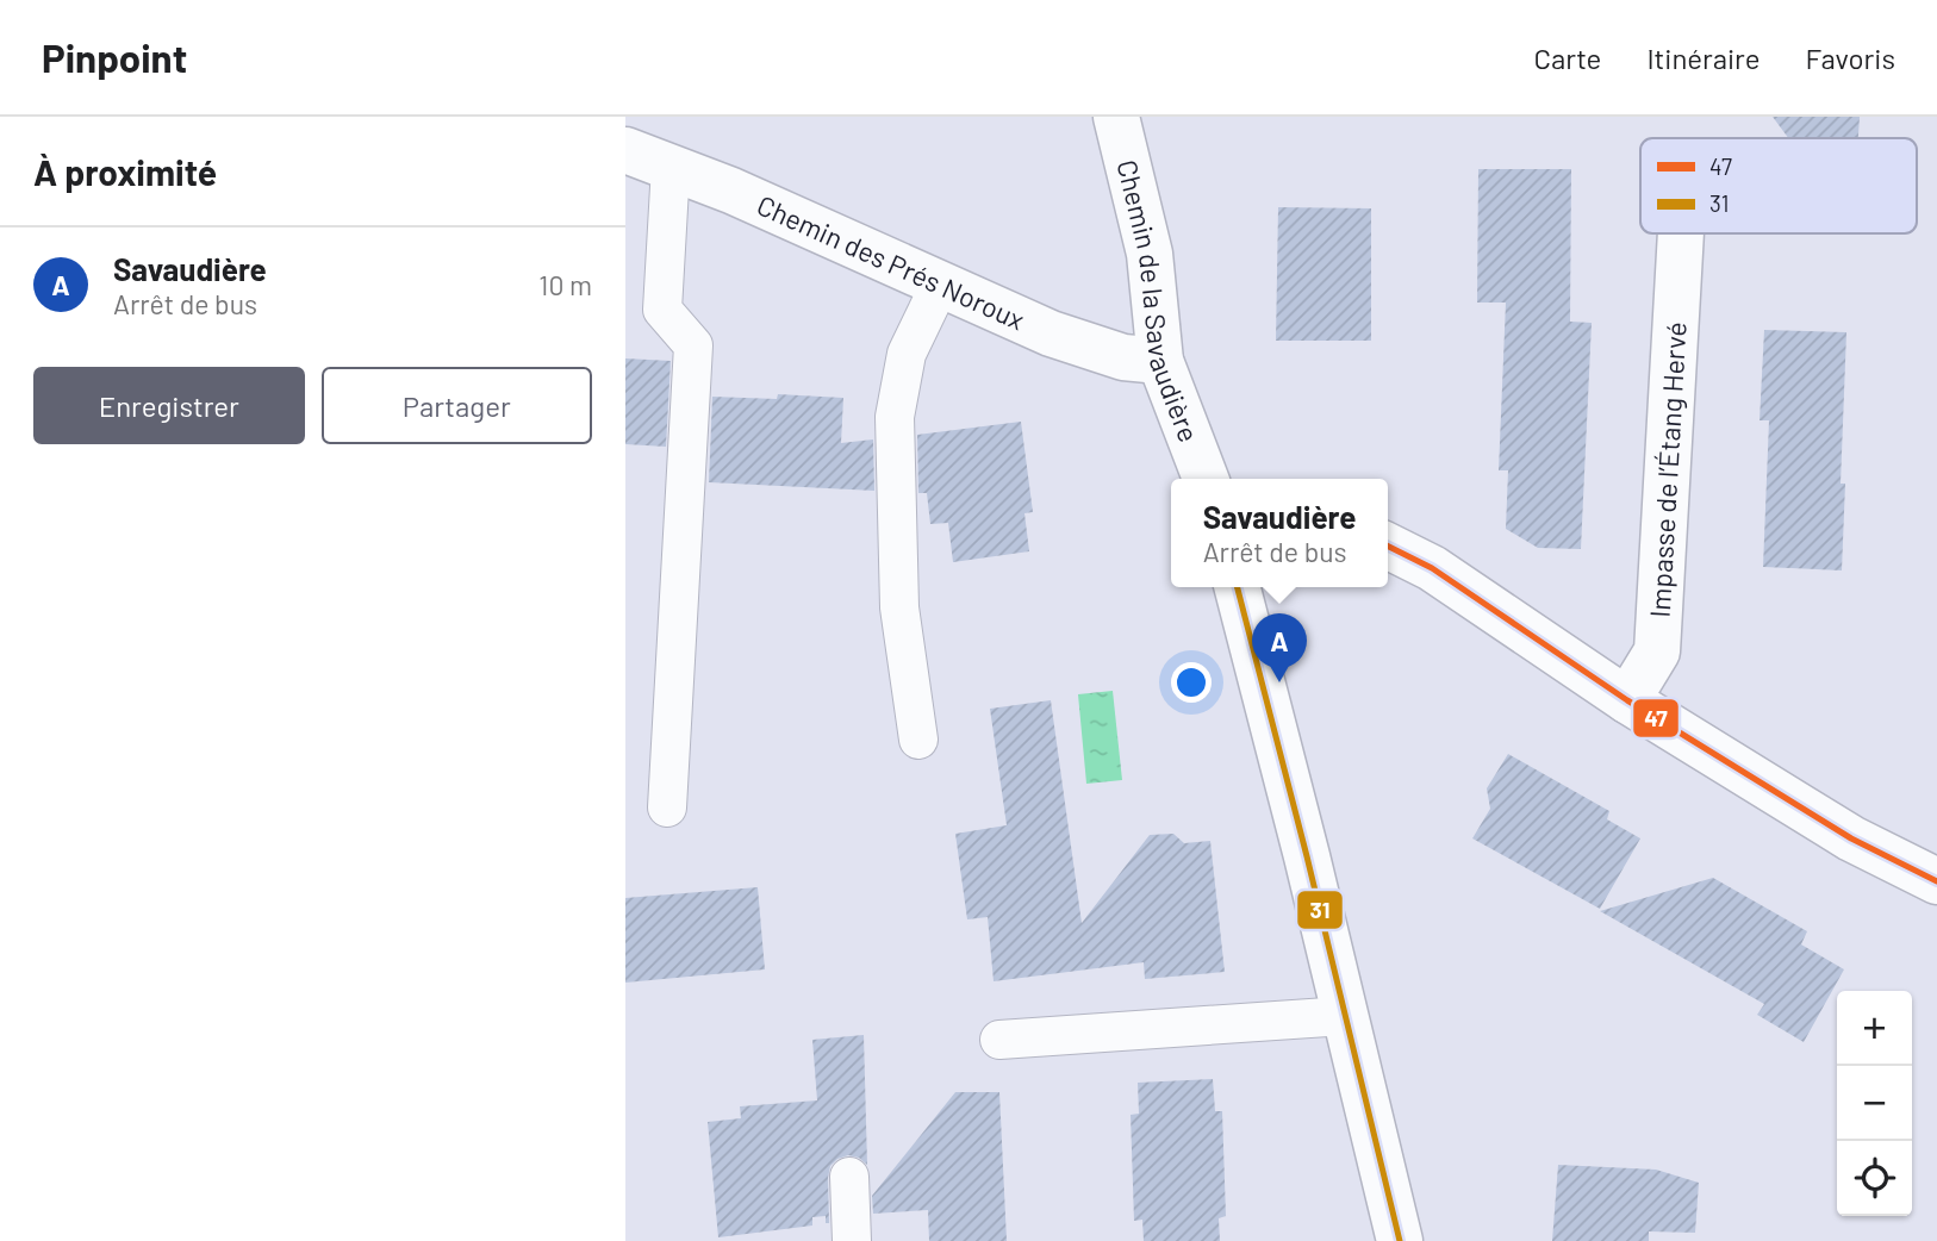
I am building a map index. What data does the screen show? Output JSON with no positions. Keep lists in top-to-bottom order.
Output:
{
  "streets": {
    "street": ["Chemin des Prés Noroux", "Chemin de la Savaudière", "Impasse de l’Étang Hervé"]
  },
  "crossings": [
    ["Chemin des Prés Noroux", "Chemin de la Savaudière"]
  ],
  "lines": ["transit line 47", "transit line 31"],
  "legend": ["47", "31"],
  "page": {
    "header": "Pinpoint",
    "nav": ["Carte", "Itinéraire", "Favoris"],
    "heading": "À proximité",
    "list": [
      {
        "mark": "A",
        "name": "Savaudière",
        "note": "Arrêt de bus",
        "value": "10 m"
      }
    ],
    "buttons": ["Enregistrer", "Partager"],
    "popup": ["Savaudière", "Arrêt de bus"],
    "pins": "A",
    "map_buttons": ["+", "−"]
  }
}
